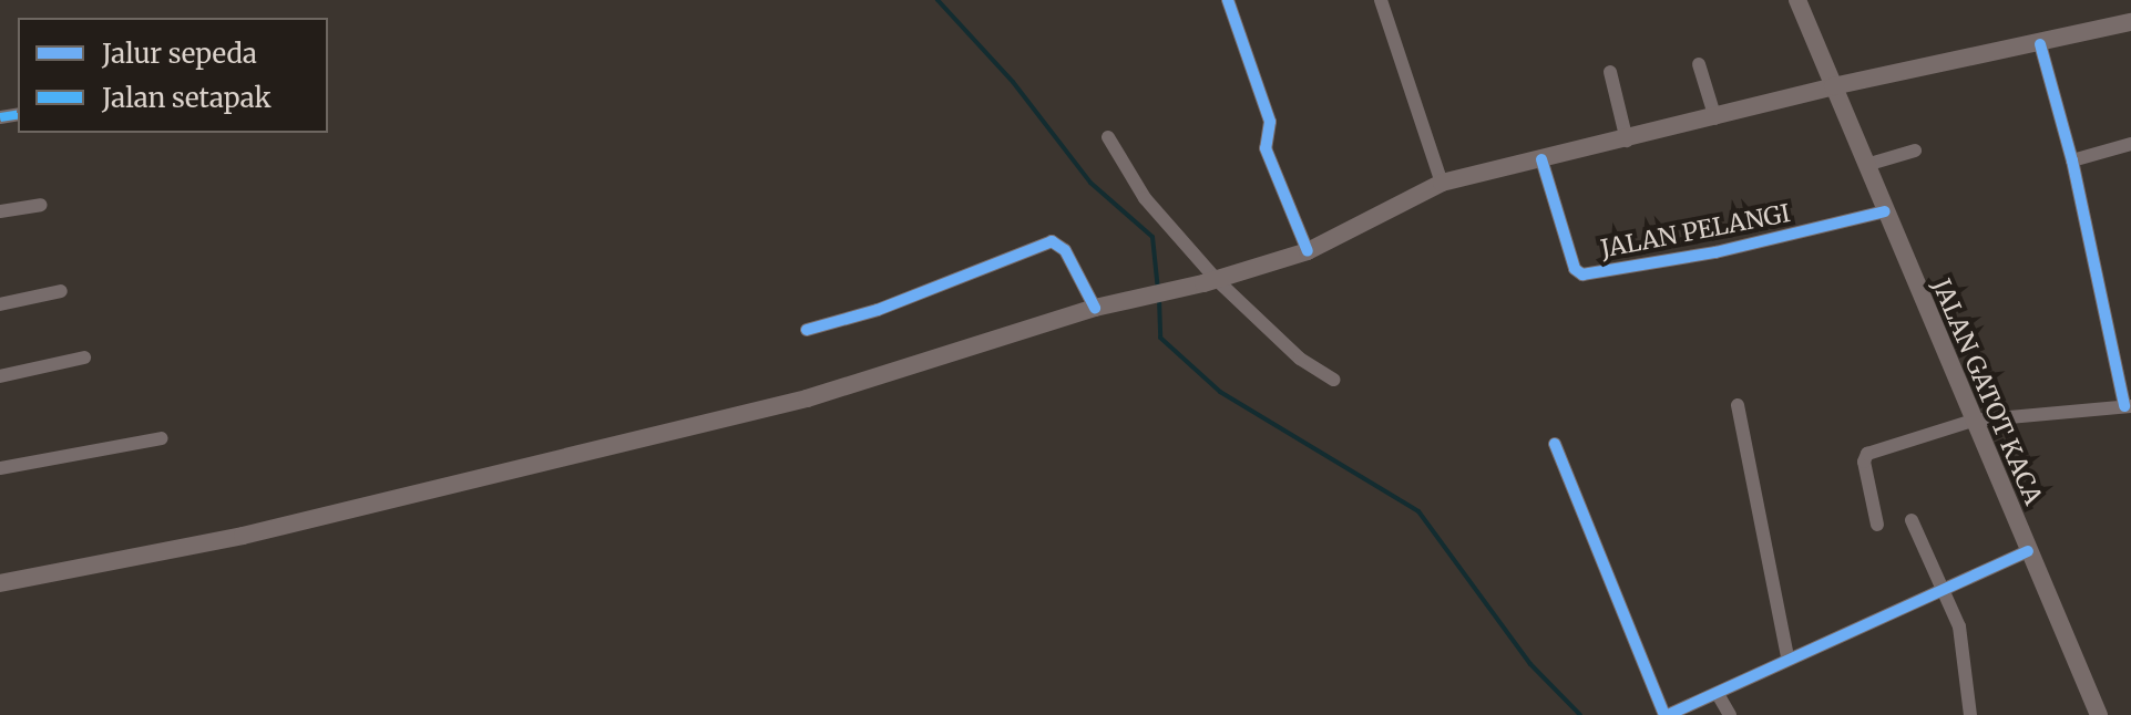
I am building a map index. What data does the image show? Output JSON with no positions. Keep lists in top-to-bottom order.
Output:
{
  "streets": {
    "main road": ["JALAN GATOT KACA"],
    "street": ["JALAN PELANGI"]
  },
  "crossings": [
    ["JALAN PELANGI", "JALAN GATOT KACA"]
  ],
  "legend": ["Jalur sepeda", "Jalan setapak"]
}
